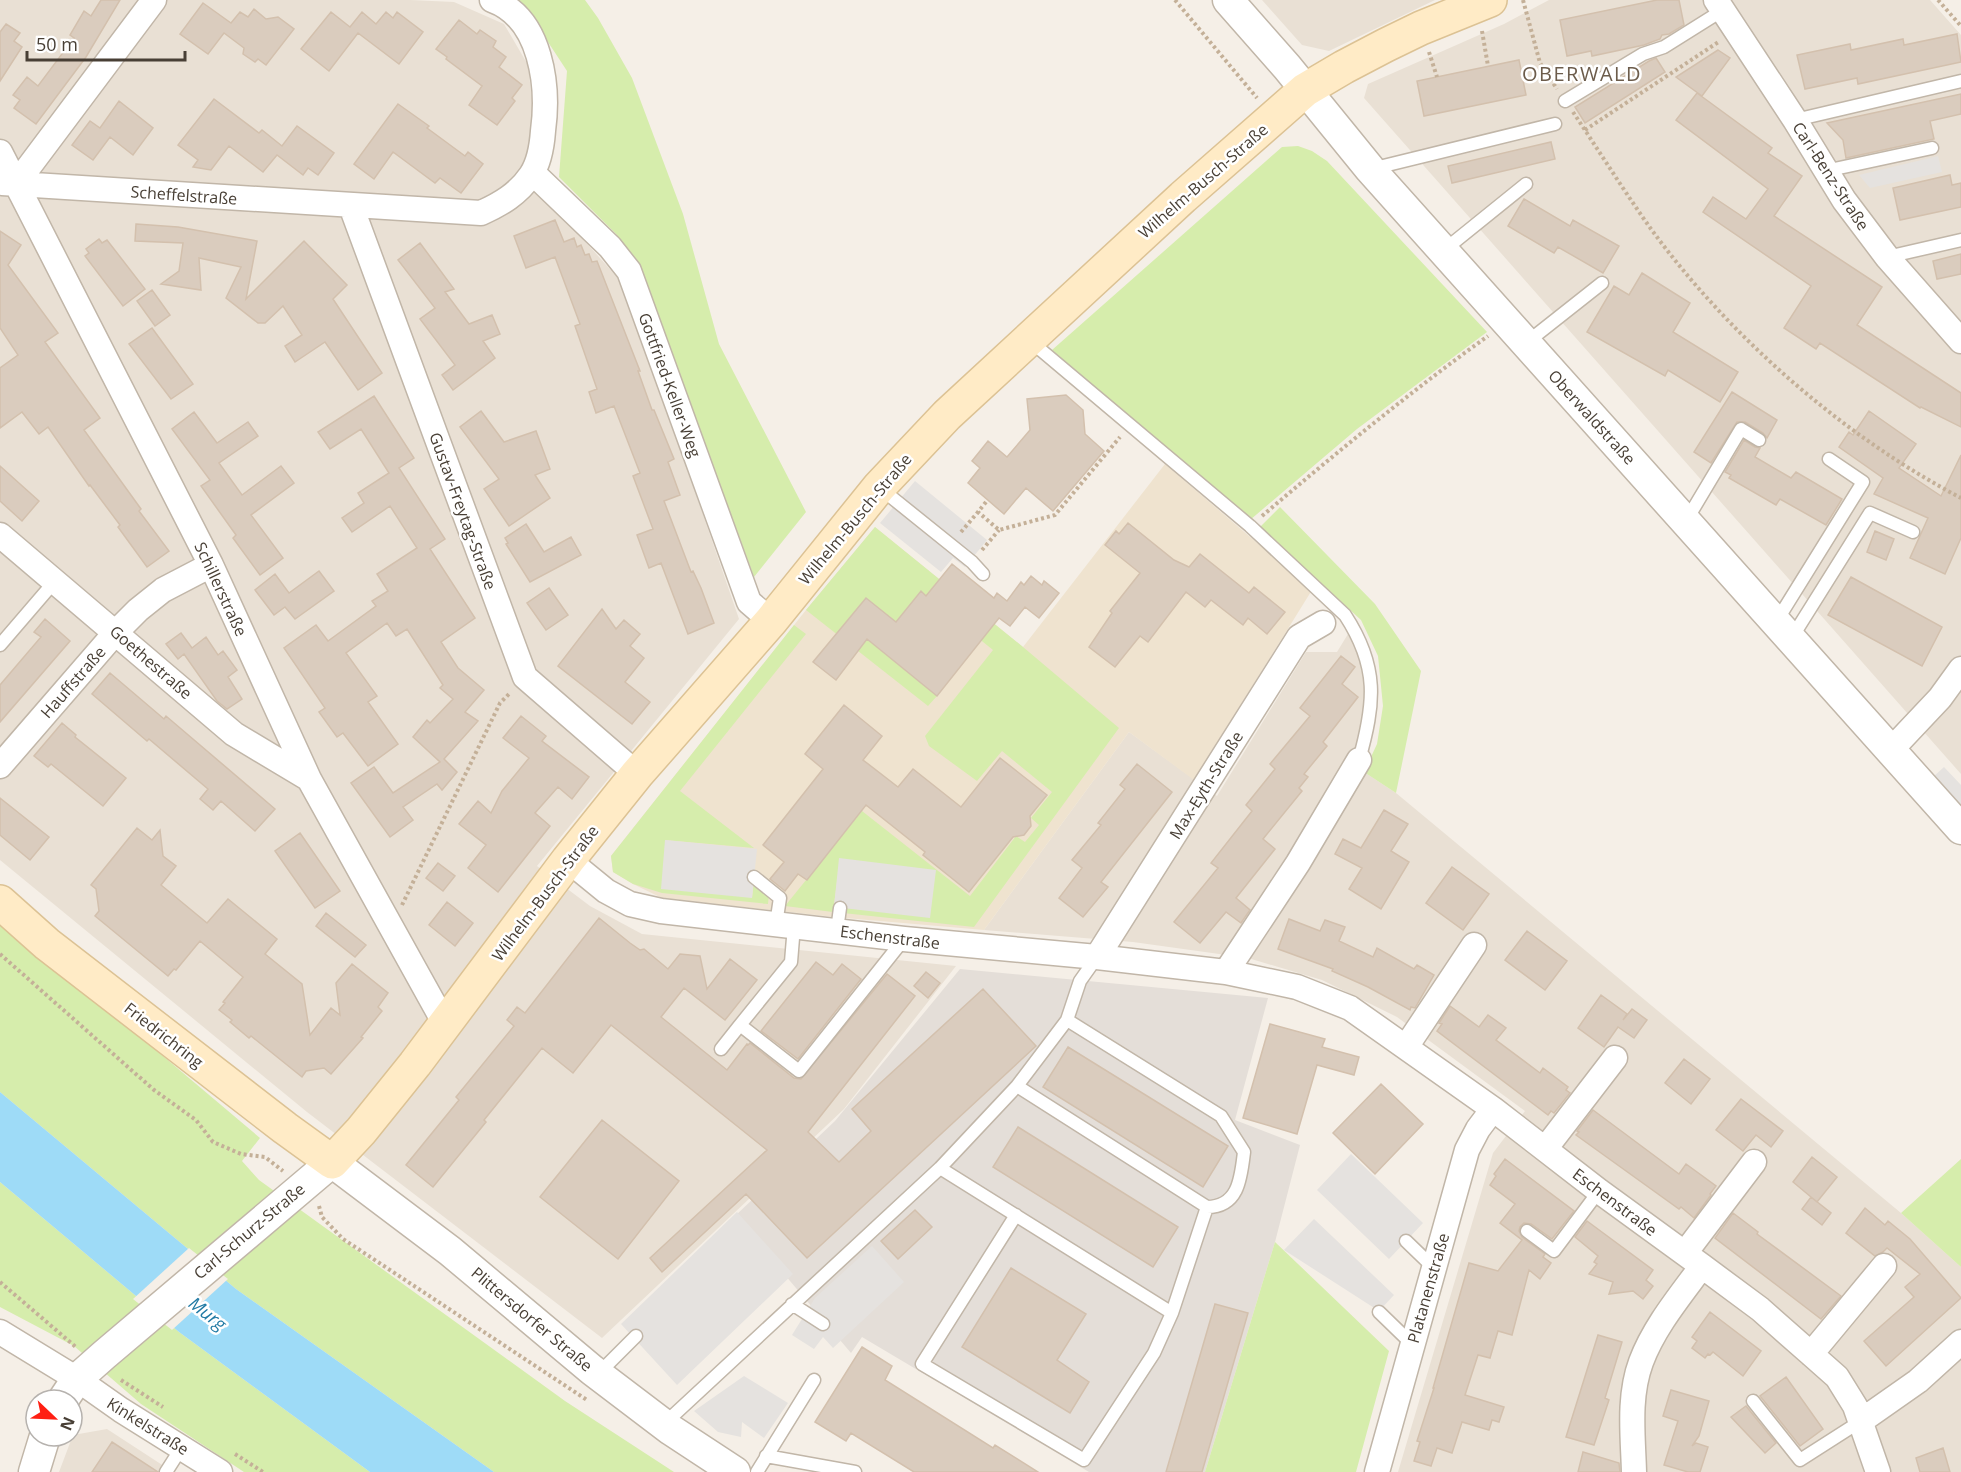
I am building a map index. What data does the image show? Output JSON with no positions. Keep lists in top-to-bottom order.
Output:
{
  "streets": {
    "main road": ["Wilhelm-Busch-Straße", "Friedrichring"],
    "street": [
      "Carl-Benz-Straße",
      "Scheffelstraße",
      "Gottfried-Keller-Weg",
      "Oberwaldstraße",
      "Gustav-Freytag-Straße",
      "Schillerstraße",
      "Goethestraße",
      "Hauffstraße",
      "Max-Eyth-Straße",
      "Eschenstraße",
      "Carl-Schurz-Straße",
      "Platanenstraße",
      "Plittersdorfer Straße",
      "Kinkelstraße"
    ]
  },
  "crossings": [
    ["Wilhelm-Busch-Straße", "Gottfried-Keller-Weg"],
    ["Wilhelm-Busch-Straße", "Oberwaldstraße"],
    ["Wilhelm-Busch-Straße", "Gustav-Freytag-Straße"],
    ["Wilhelm-Busch-Straße", "Schillerstraße"],
    ["Wilhelm-Busch-Straße", "Eschenstraße"],
    ["Wilhelm-Busch-Straße", "Friedrichring"],
    ["Wilhelm-Busch-Straße", "Carl-Schurz-Straße"],
    ["Wilhelm-Busch-Straße", "Plittersdorfer Straße"],
    ["Scheffelstraße", "Gottfried-Keller-Weg"],
    ["Scheffelstraße", "Gustav-Freytag-Straße"],
    ["Scheffelstraße", "Schillerstraße"],
    ["Schillerstraße", "Goethestraße"],
    ["Schillerstraße", "Hauffstraße"],
    ["Goethestraße", "Hauffstraße"],
    ["Max-Eyth-Straße", "Eschenstraße"],
    ["Eschenstraße", "Platanenstraße"],
    ["Friedrichring", "Carl-Schurz-Straße"],
    ["Friedrichring", "Plittersdorfer Straße"],
    ["Carl-Schurz-Straße", "Plittersdorfer Straße"],
    ["Carl-Schurz-Straße", "Kinkelstraße"]
  ],
  "districts": ["OBERWALD"],
  "water": ["Murg"],
  "scale_bar": "50 m",
  "north": "bottom right"
}
